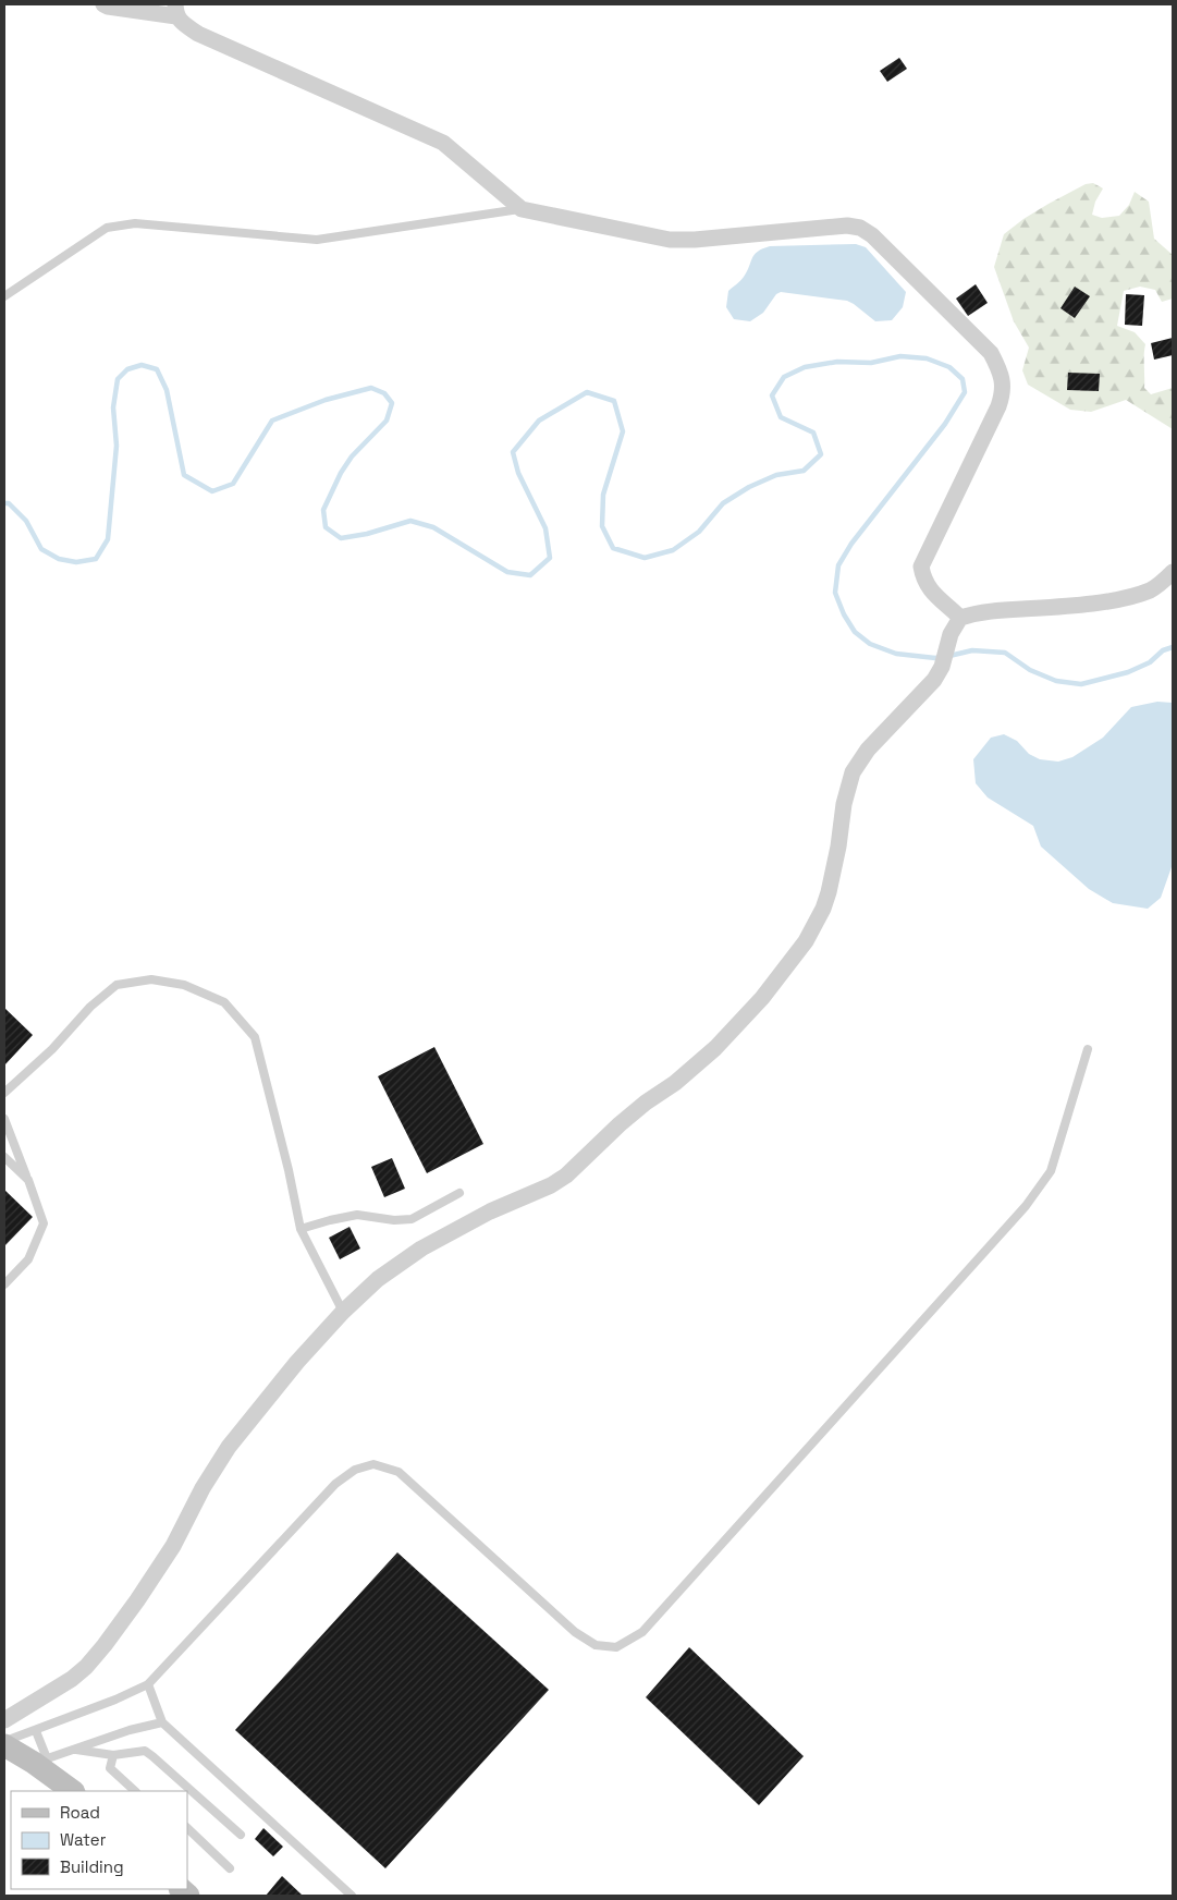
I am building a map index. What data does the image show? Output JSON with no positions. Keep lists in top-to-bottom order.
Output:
{
  "legend": ["Road", "Water", "Building"]
}
